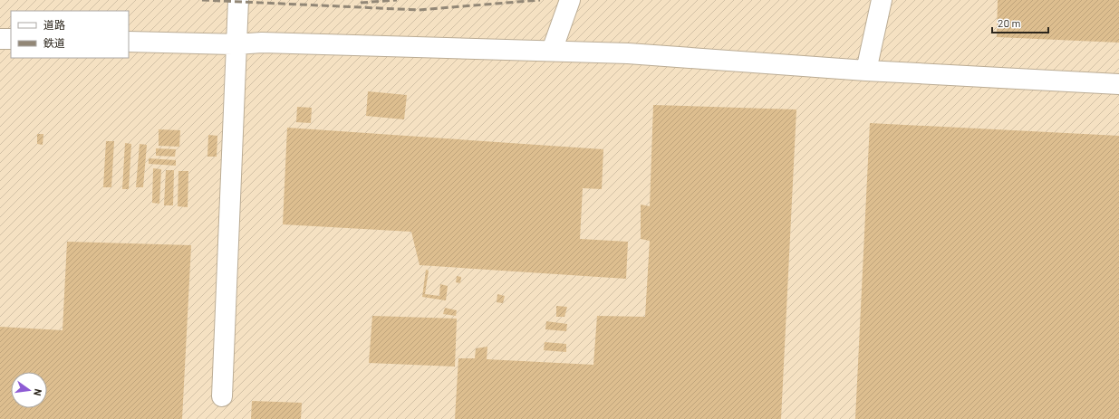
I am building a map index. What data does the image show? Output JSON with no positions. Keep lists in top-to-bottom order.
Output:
{
  "legend": ["道路", "鉄道"],
  "scale_bar": "20 m",
  "north": "right"
}
